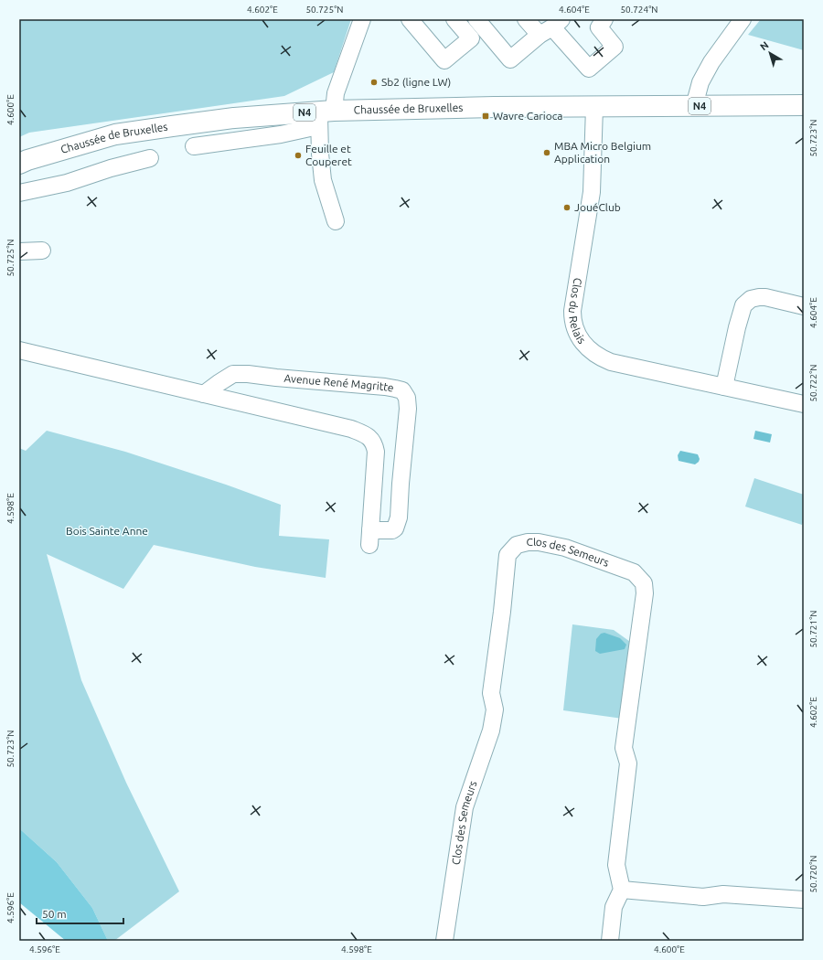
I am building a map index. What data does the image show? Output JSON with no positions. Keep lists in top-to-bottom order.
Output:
{
  "streets": {
    "main road": ["N4", "Chaussée de Bruxelles"],
    "street": ["Clos du Relais", "Avenue René Magritte", "Clos des Semeurs"]
  },
  "crossings": [
    ["Chaussée de Bruxelles", "Clos du Relais"]
  ],
  "parks": ["Bois Sainte Anne"],
  "places": {
    "other": [
      "Sb2 (ligne LW)",
      "MBA Micro Belgium Application",
      "Feuille et Couperet",
      "JouéClub"
    ],
    "transit": ["Wavre Carioca"]
  },
  "scale_bar": "50 m",
  "north": "top left",
  "coordinates": [
    "4.602°E",
    "50.725°N",
    "4.604°E",
    "50.724°N",
    "4.600°E",
    "50.723°N",
    "50.722°N",
    "4.598°E",
    "50.721°N",
    "50.720°N",
    "4.596°E"
  ]
}
